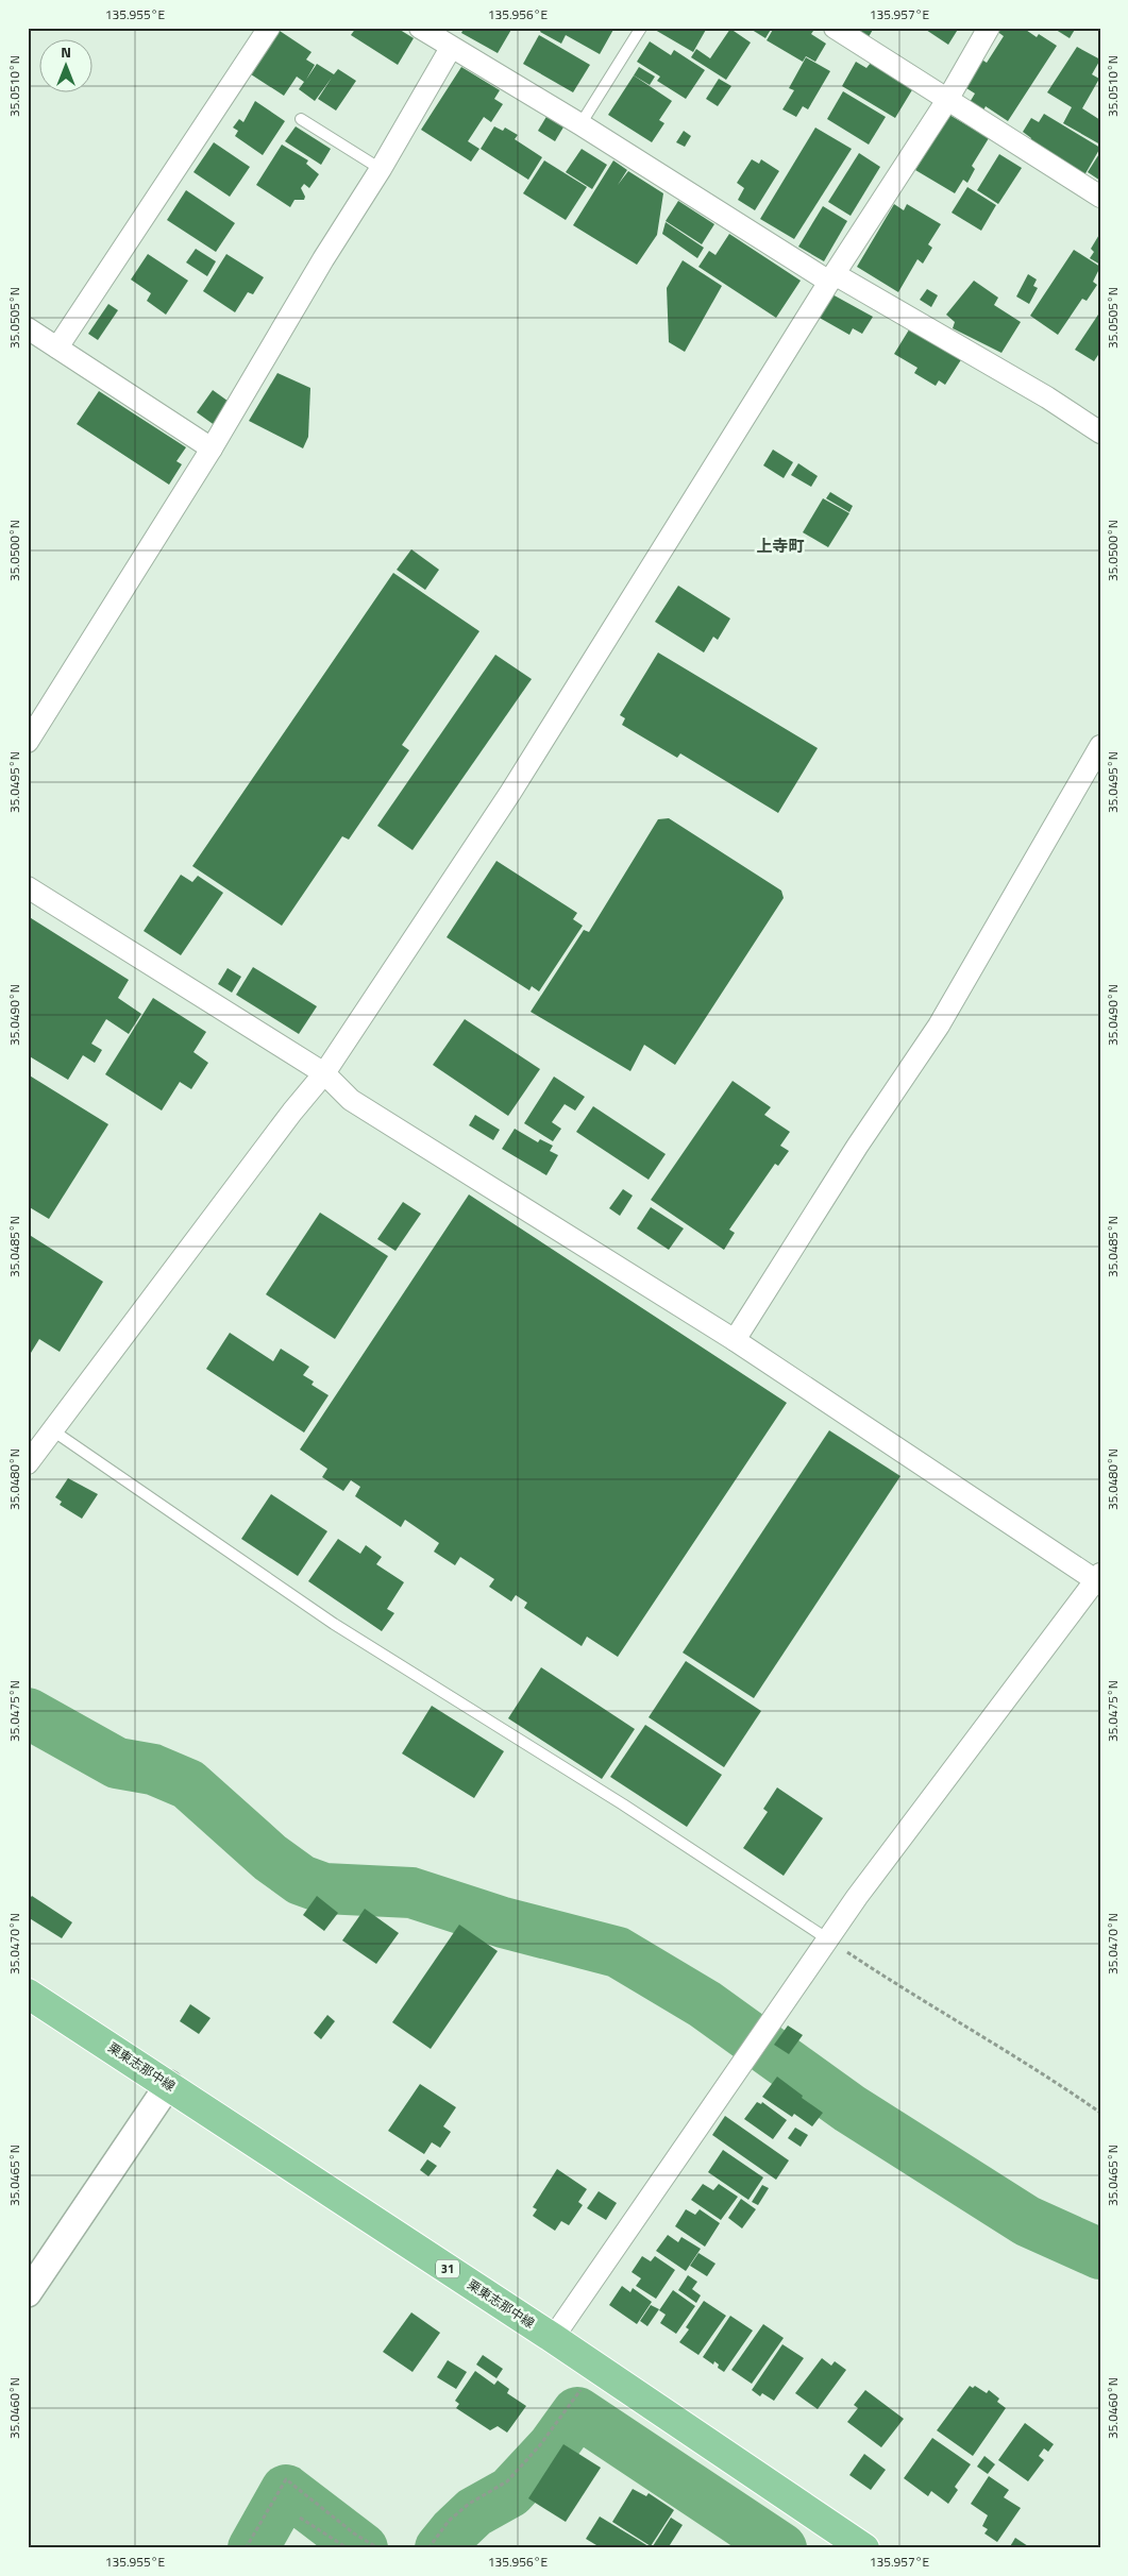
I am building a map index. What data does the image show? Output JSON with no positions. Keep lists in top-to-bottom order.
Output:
{
  "streets": {
    "main road": ["栗東志那中線", "31"]
  },
  "districts": ["上寺町"],
  "north": "top",
  "coordinates": [
    "135.955°E",
    "135.956°E",
    "135.957°E",
    "35.0510°N",
    "35.0505°N",
    "35.0500°N",
    "35.0495°N",
    "35.0490°N",
    "35.0485°N",
    "35.0480°N",
    "35.0475°N",
    "35.0470°N",
    "35.0465°N",
    "35.0460°N"
  ]
}
